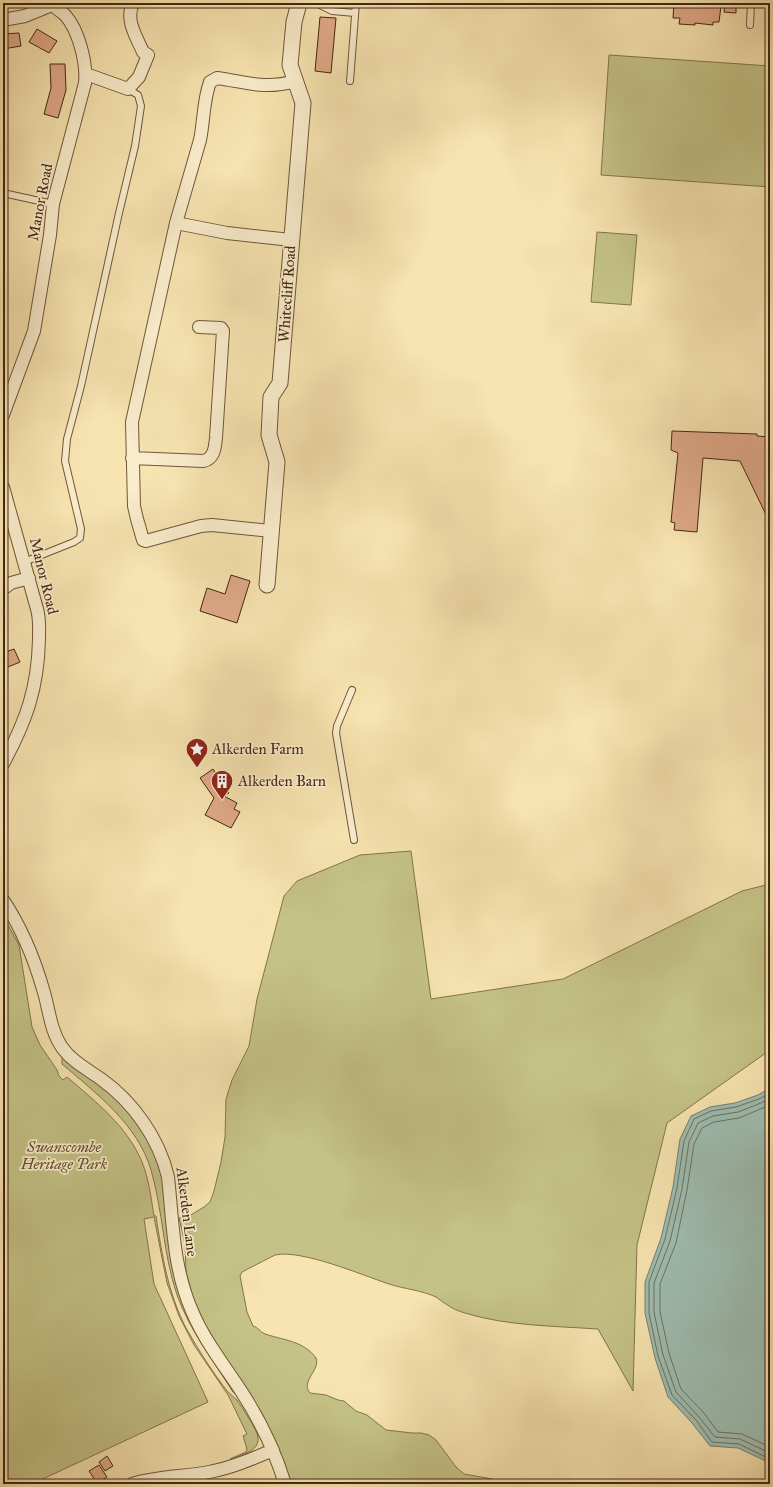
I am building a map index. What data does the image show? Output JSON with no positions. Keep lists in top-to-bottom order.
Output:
{
  "streets": {
    "street": ["Manor Road", "Whitecliff Road", "Alkerden Lane"]
  },
  "parks": ["Swanscombe Heritage Park"],
  "places": {
    "place": ["Alkerden Farm"],
    "building": ["Alkerden Barn"]
  }
}
